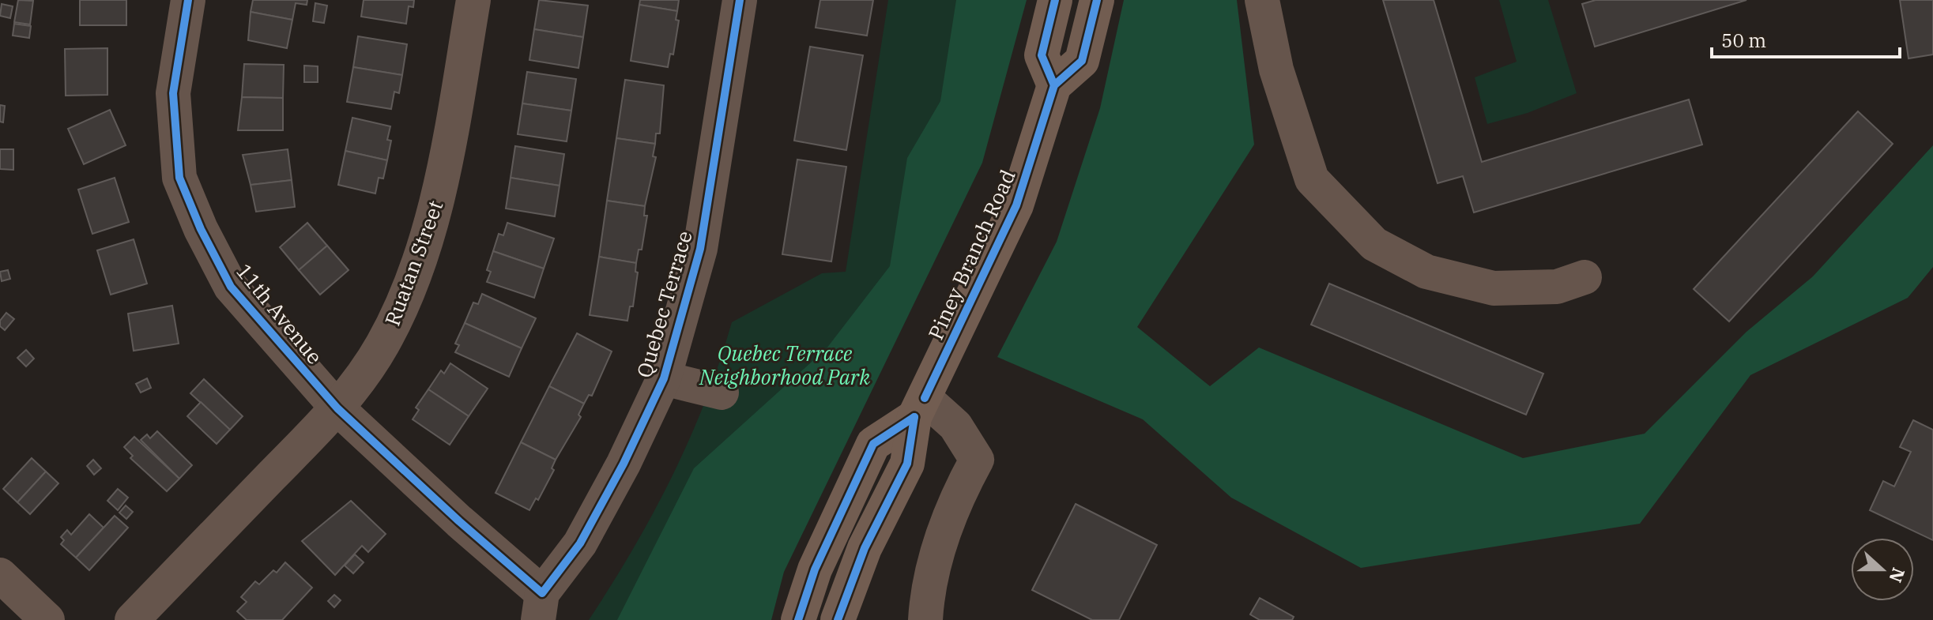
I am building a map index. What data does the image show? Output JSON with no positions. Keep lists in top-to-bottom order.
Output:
{
  "streets": {
    "main road": ["Piney Branch Road"],
    "street": ["Ruatan Street", "Quebec Terrace", "11th Avenue"]
  },
  "crossings": [
    ["Ruatan Street", "11th Avenue"],
    ["Quebec Terrace", "11th Avenue"]
  ],
  "parks": ["Quebec Terrace Neighborhood Park"],
  "scale_bar": "50 m",
  "north": "right"
}
